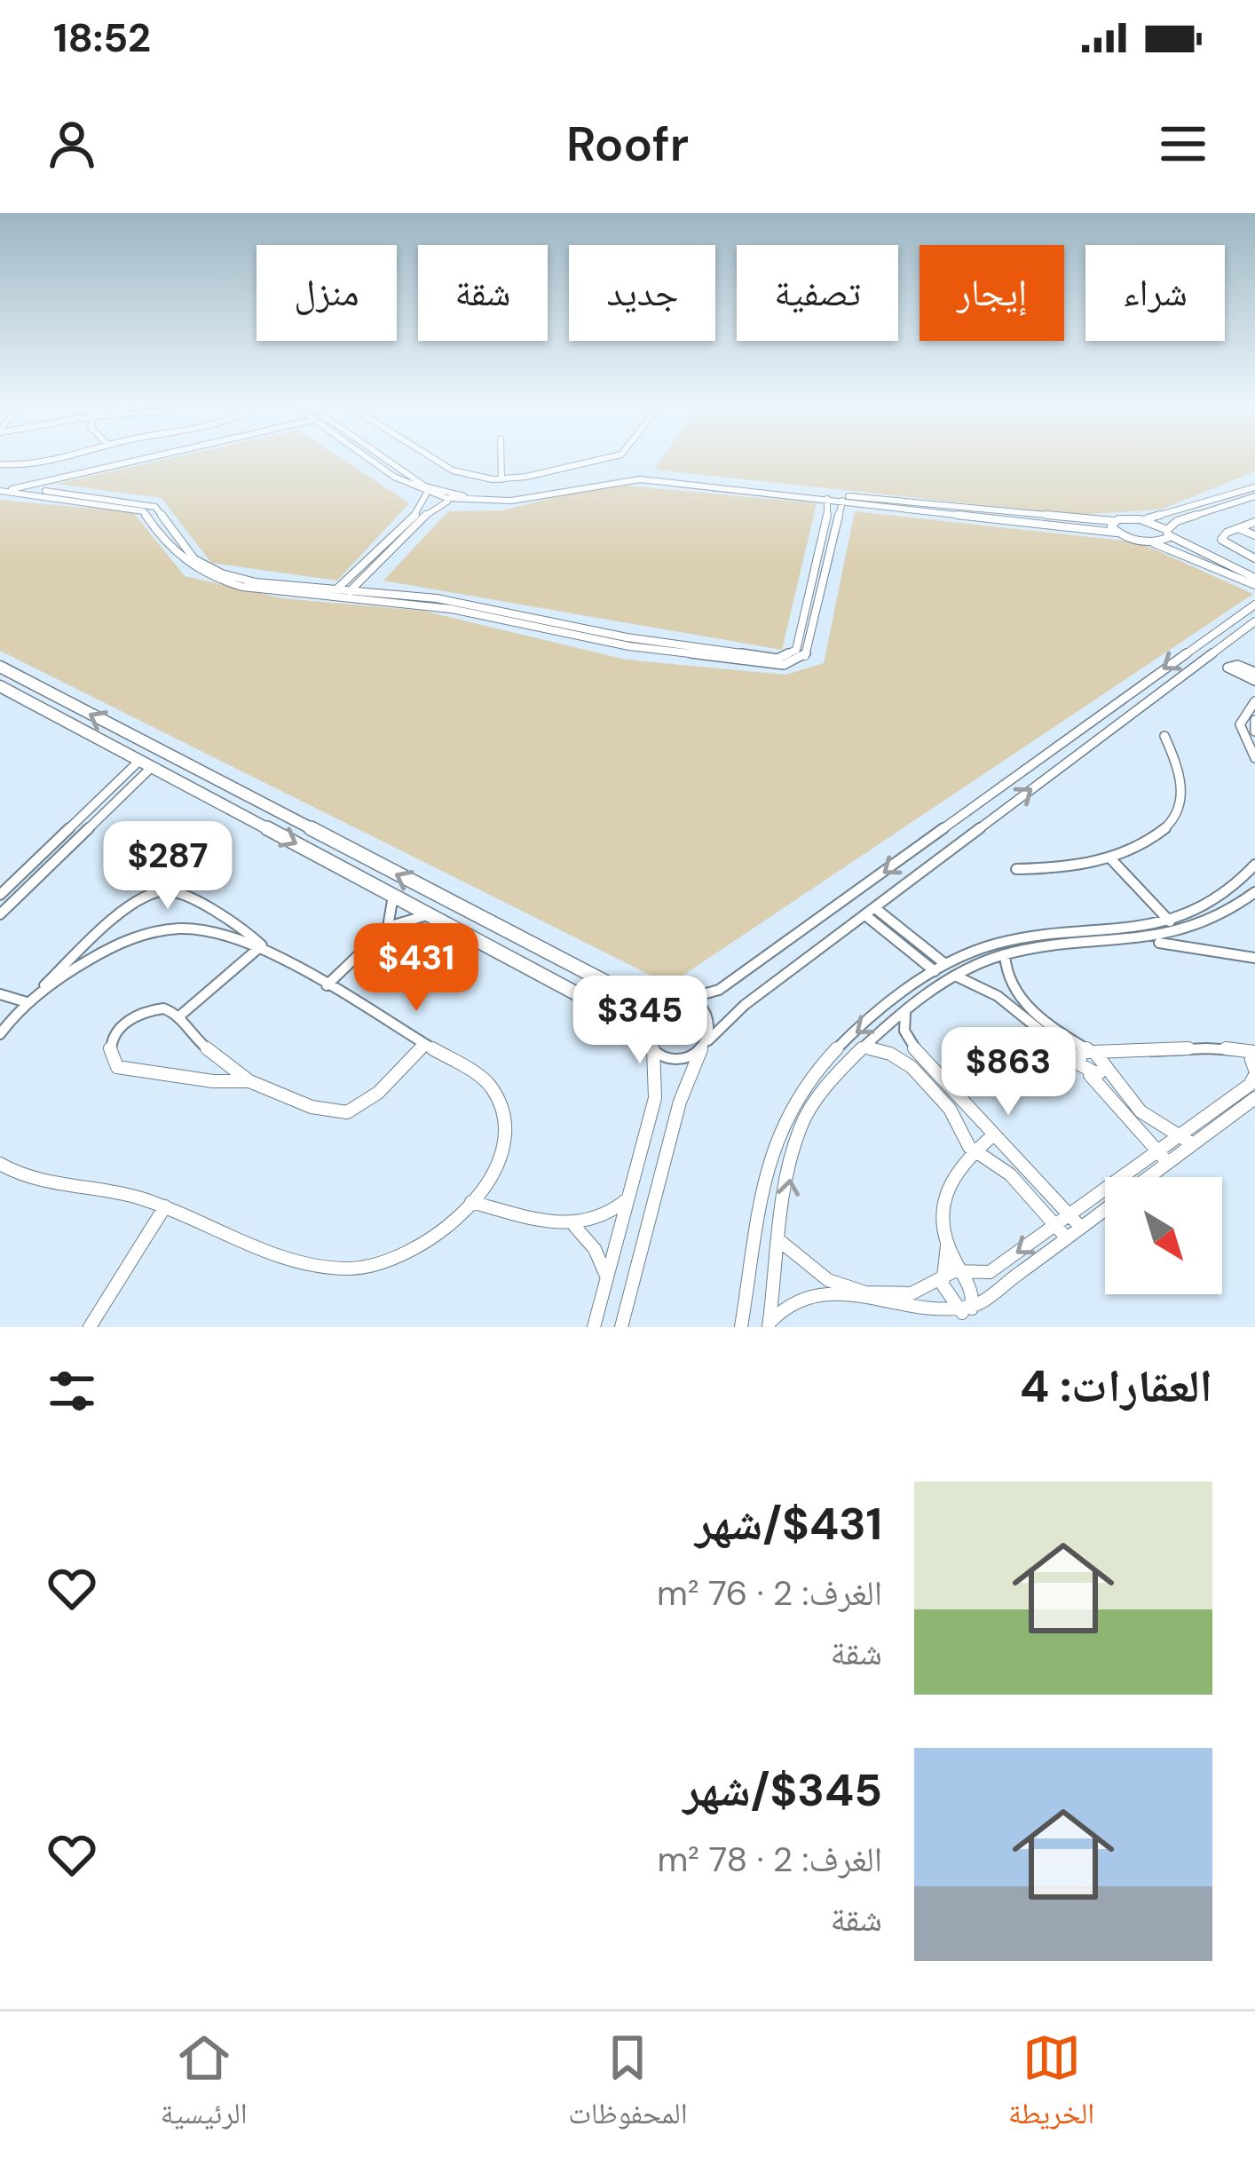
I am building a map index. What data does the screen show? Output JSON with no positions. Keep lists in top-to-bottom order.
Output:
{
  "north": "bottom right",
  "page": {
    "status": "18:52",
    "header": "Roofr",
    "chip": [
      "شراء",
      "إيجار",
      "تصفية",
      "جديد",
      "شقة",
      "منزل"
    ],
    "price": [
      "$287",
      "$431",
      "$345",
      "$863"
    ],
    "heading": "العقارات: 4",
    "list": [
      {
        "name": "$431/شهر",
        "note": "الغرف: 2 · 76 m² · شقة"
      },
      {
        "name": "$345/شهر",
        "note": "الغرف: 2 · 78 m² · شقة"
      }
    ],
    "tabs": ["الخريطة", "المحفوظات", "الرئيسية"]
  }
}
